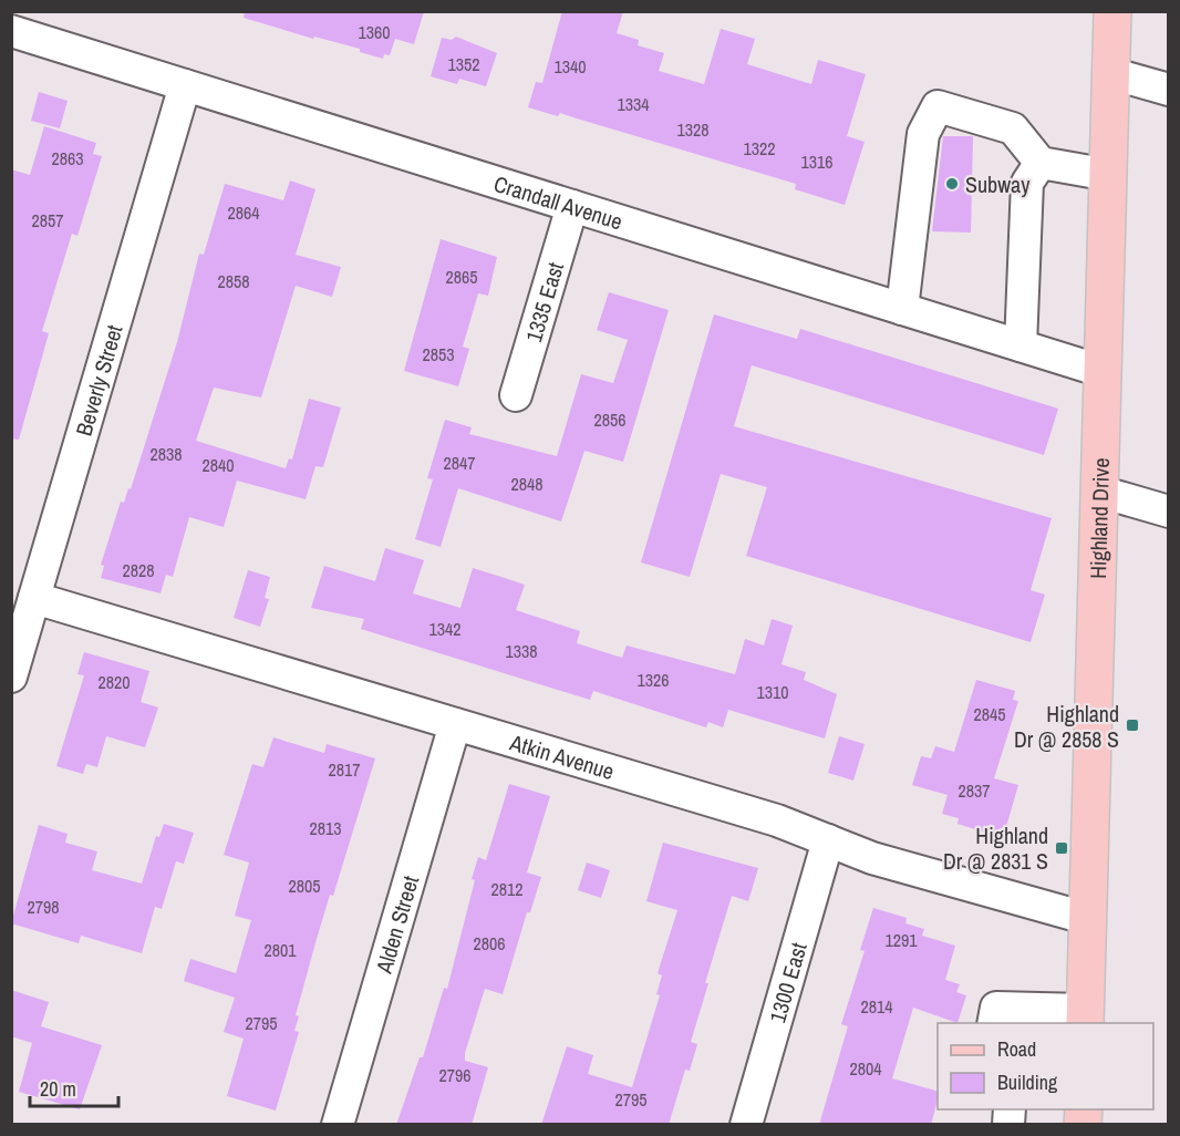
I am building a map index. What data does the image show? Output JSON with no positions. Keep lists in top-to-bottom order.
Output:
{
  "streets": {
    "main road": ["Highland Drive"],
    "street": [
      "Crandall Avenue",
      "1335 East",
      "Beverly Street",
      "Atkin Avenue",
      "Alden Street",
      "1300 East"
    ]
  },
  "crossings": [
    ["Crandall Avenue", "1335 East"],
    ["Crandall Avenue", "Beverly Street"],
    ["Crandall Avenue", "Highland Drive"],
    ["Beverly Street", "Atkin Avenue"],
    ["Highland Drive", "Atkin Avenue"],
    ["Atkin Avenue", "Alden Street"],
    ["Atkin Avenue", "1300 East"]
  ],
  "places": {
    "other": ["Subway"],
    "transit": ["Highland Dr @ 2858 S", "Highland Dr @ 2831 S"]
  },
  "house_numbers": [
    "1360",
    "1352",
    "1340",
    "1334",
    "1328",
    "1322",
    "2863",
    "1316",
    "2864",
    "2857",
    "2865",
    "2858",
    "2853",
    "2856",
    "2838",
    "2847",
    "2840",
    "2848",
    "2828",
    "1342",
    "1338",
    "1326",
    "2820",
    "1310",
    "2845",
    "2817",
    "2837",
    "2813",
    "2805",
    "2812",
    "2798",
    "1291",
    "2806",
    "2801",
    "2814",
    "2795",
    "2804",
    "2796",
    "2795"
  ],
  "legend": ["Road", "Building"],
  "scale_bar": "20 m"
}
